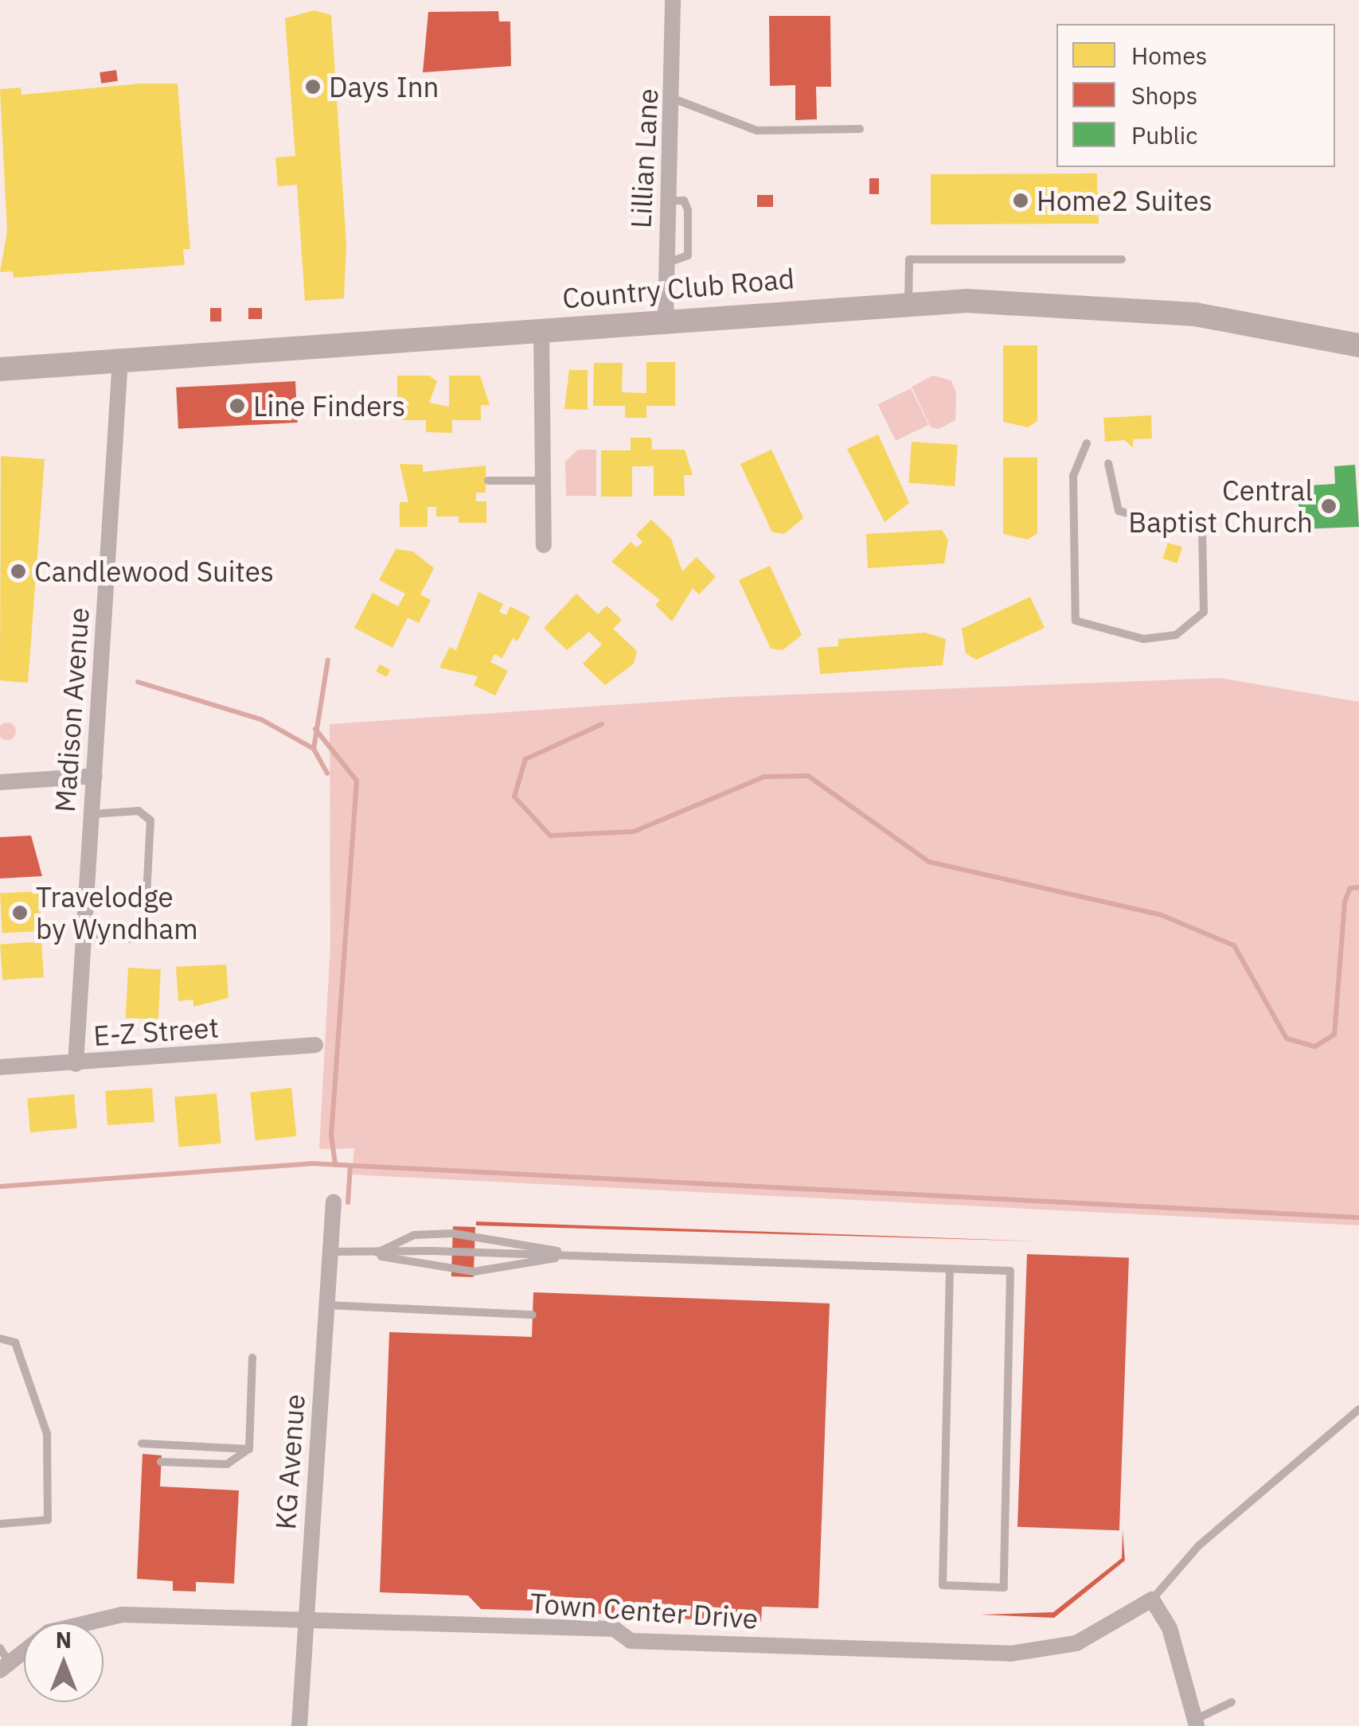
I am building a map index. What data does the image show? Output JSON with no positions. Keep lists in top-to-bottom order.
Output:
{
  "streets": {
    "street": [
      "Lillian Lane",
      "Country Club Road",
      "Madison Avenue",
      "E-Z Street",
      "KG Avenue",
      "Town Center Drive"
    ]
  },
  "crossings": [
    ["Lillian Lane", "Country Club Road"],
    ["Country Club Road", "Madison Avenue"],
    ["Madison Avenue", "E-Z Street"],
    ["KG Avenue", "Town Center Drive"]
  ],
  "places": [
    "Days Inn",
    "Home2 Suites",
    "Line Finders",
    "Central Baptist Church",
    "Candlewood Suites",
    "Travelodge by Wyndham"
  ],
  "legend": ["Homes", "Shops", "Public"],
  "north": "top"
}
